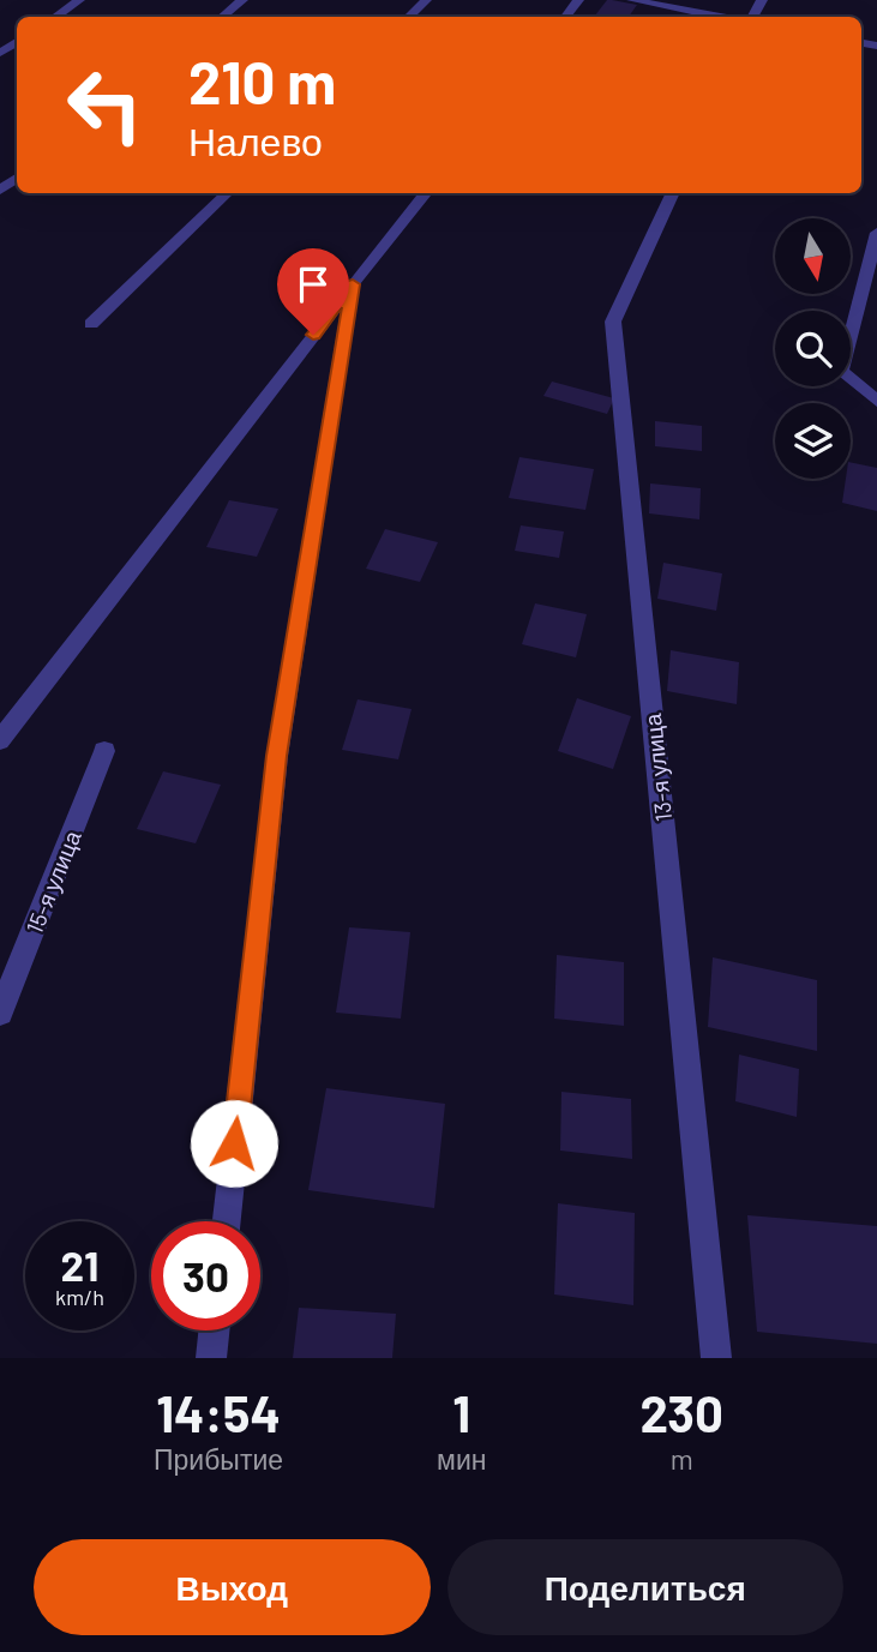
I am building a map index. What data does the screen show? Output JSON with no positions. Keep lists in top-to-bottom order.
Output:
{
  "streets": {
    "street": ["13-я улица", "15-я улица"]
  },
  "north": "bottom",
  "page": {
    "turn": ["210 m", "Налево"],
    "speed": "21 km/h",
    "limit": "30",
    "eta": [
      "14:54",
      "Прибытие",
      "1",
      "мин",
      "230",
      "m"
    ],
    "buttons": ["Выход", "Поделиться"]
  }
}
